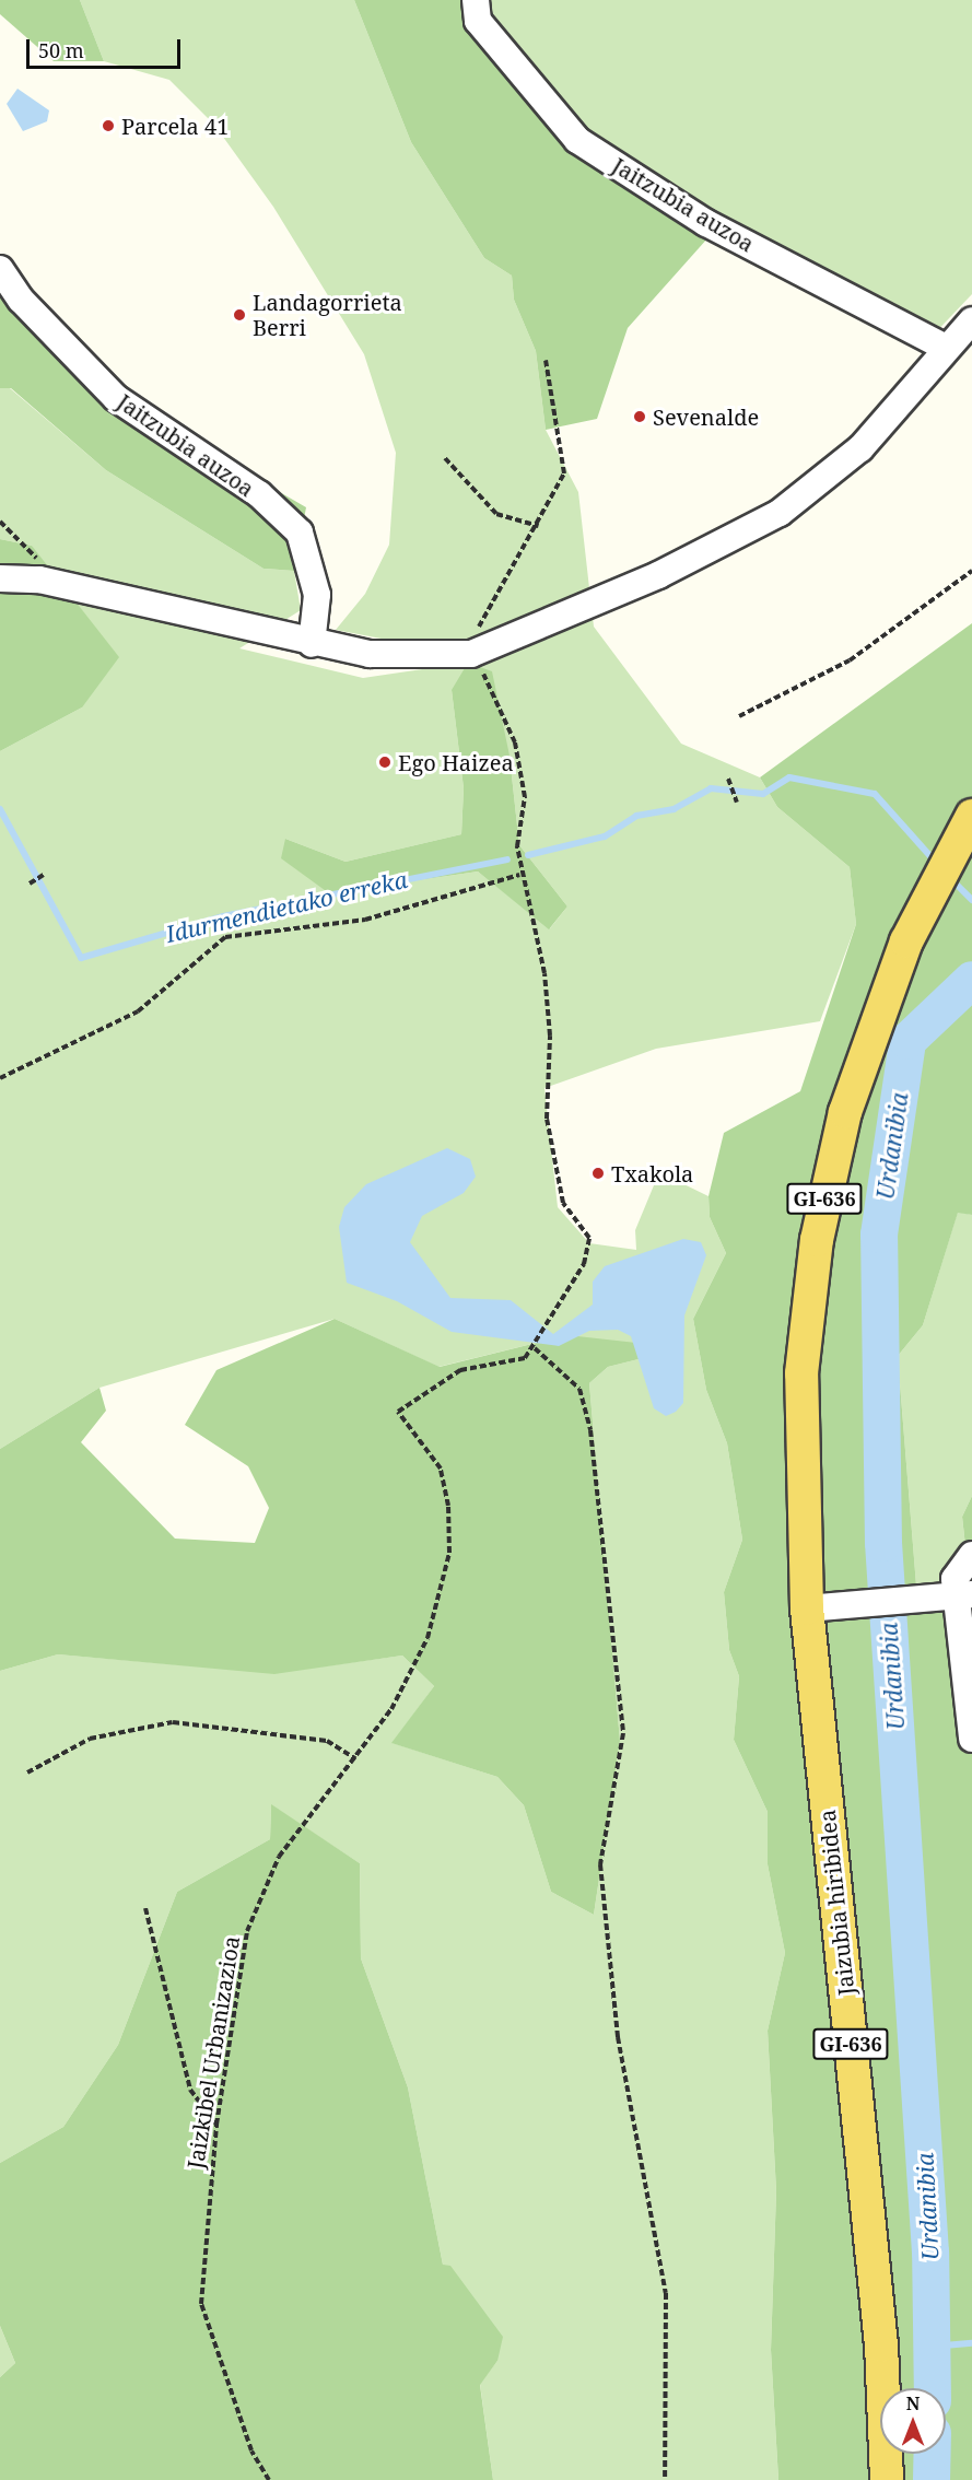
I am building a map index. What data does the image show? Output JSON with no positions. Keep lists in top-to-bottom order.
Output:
{
  "streets": {
    "main road": ["GI-636", "Jaizubia hiribidea"],
    "street": ["Jaitzubia auzoa"],
    "path": ["Jaizkibel Urbanizazioa"]
  },
  "crossings": [
    ["GI-636", "Jaizubia hiribidea"]
  ],
  "water": ["Idurmendietako erreka", "Urdanibia"],
  "places": [
    "Parcela 41",
    "Landagorrieta Berri",
    "Sevenalde",
    "Ego Haizea",
    "Txakola"
  ],
  "scale_bar": "50 m",
  "north": "top"
}
